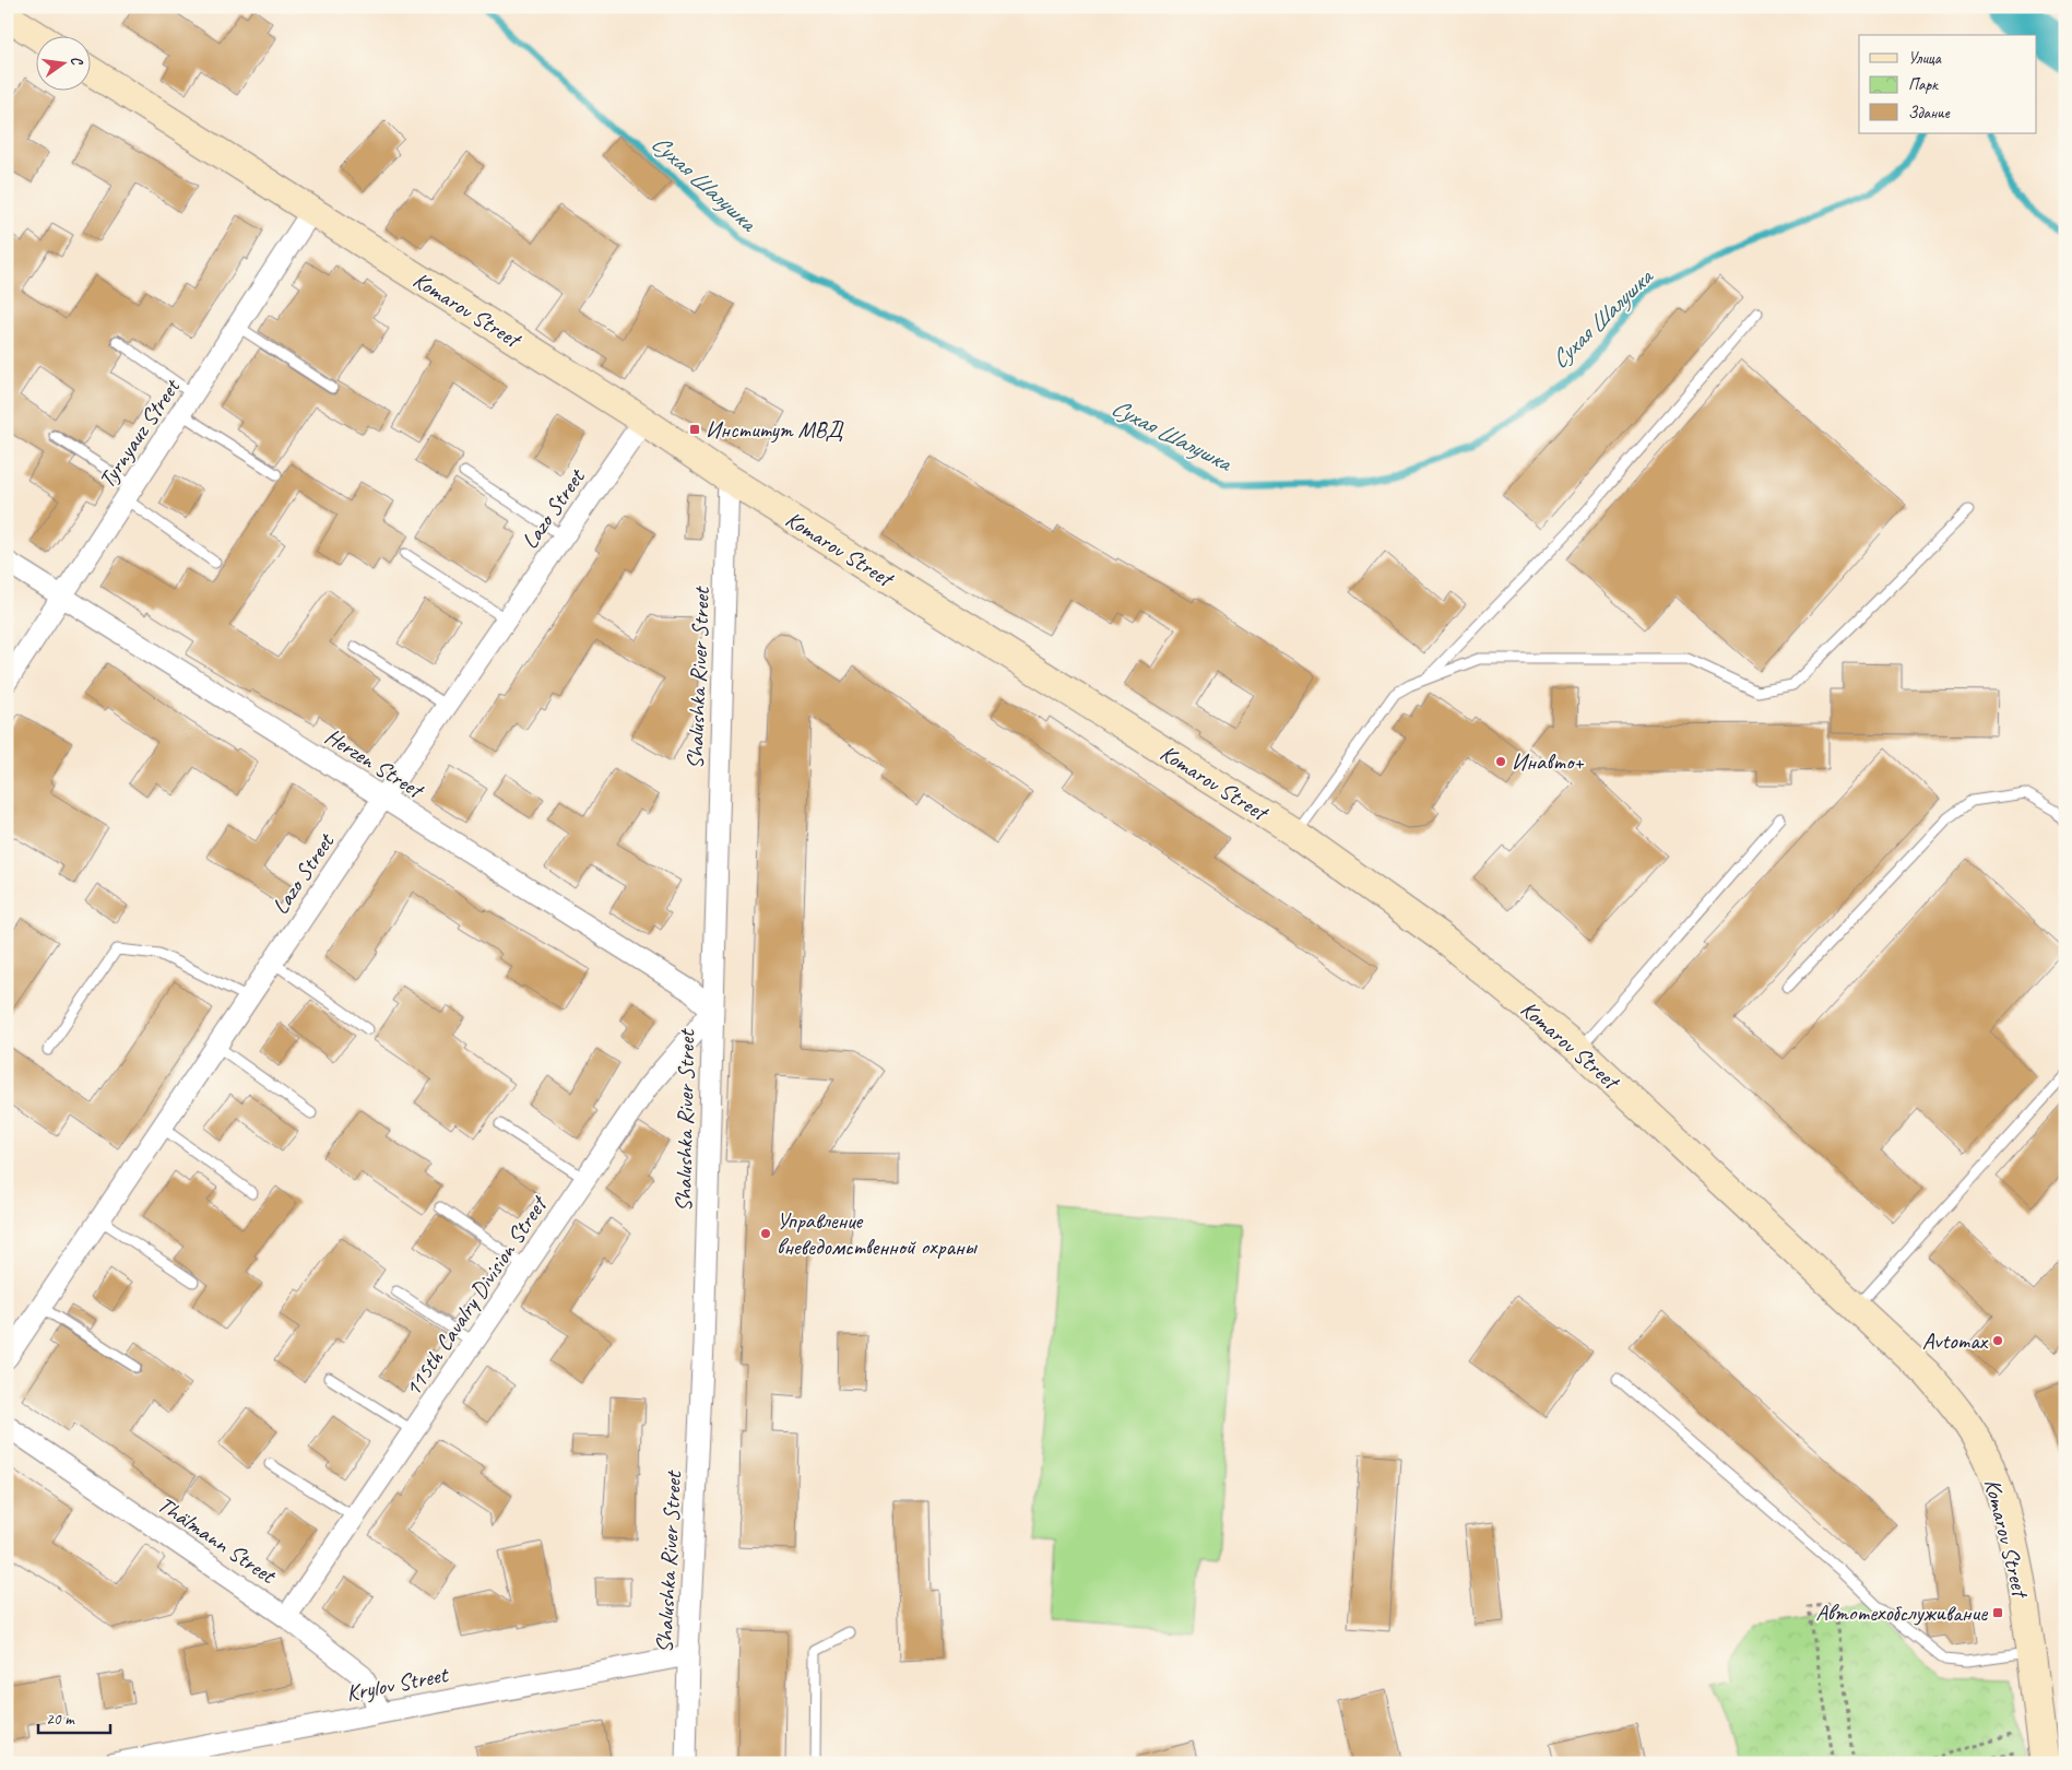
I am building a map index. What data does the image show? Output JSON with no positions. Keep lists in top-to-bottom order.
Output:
{
  "streets": {
    "main road": ["Komarov Street"],
    "street": [
      "Tyrnyauz Street",
      "Lazo Street",
      "Shalushka River Street",
      "Herzen Street",
      "115th Cavalry Division Street",
      "Thälmann Street",
      "Krylov Street"
    ]
  },
  "crossings": [
    ["Komarov Street", "Tyrnyauz Street"],
    ["Komarov Street", "Lazo Street"],
    ["Komarov Street", "Shalushka River Street"],
    ["Tyrnyauz Street", "Herzen Street"],
    ["Lazo Street", "Herzen Street"],
    ["Shalushka River Street", "Herzen Street"],
    ["Shalushka River Street", "115th Cavalry Division Street"],
    ["Shalushka River Street", "Krylov Street"],
    ["Herzen Street", "115th Cavalry Division Street"],
    ["115th Cavalry Division Street", "Thälmann Street"],
    ["Thälmann Street", "Krylov Street"]
  ],
  "water": ["Сухая Шалушка"],
  "places": {
    "transit": ["Институт МВД", "Автотехобслуживание"],
    "other": ["Инавто+", "Управление вневедомственной охраны", "Avtomax"]
  },
  "legend": ["Улица", "Парк", "Здание"],
  "scale_bar": "20 m",
  "north": "right"
}
